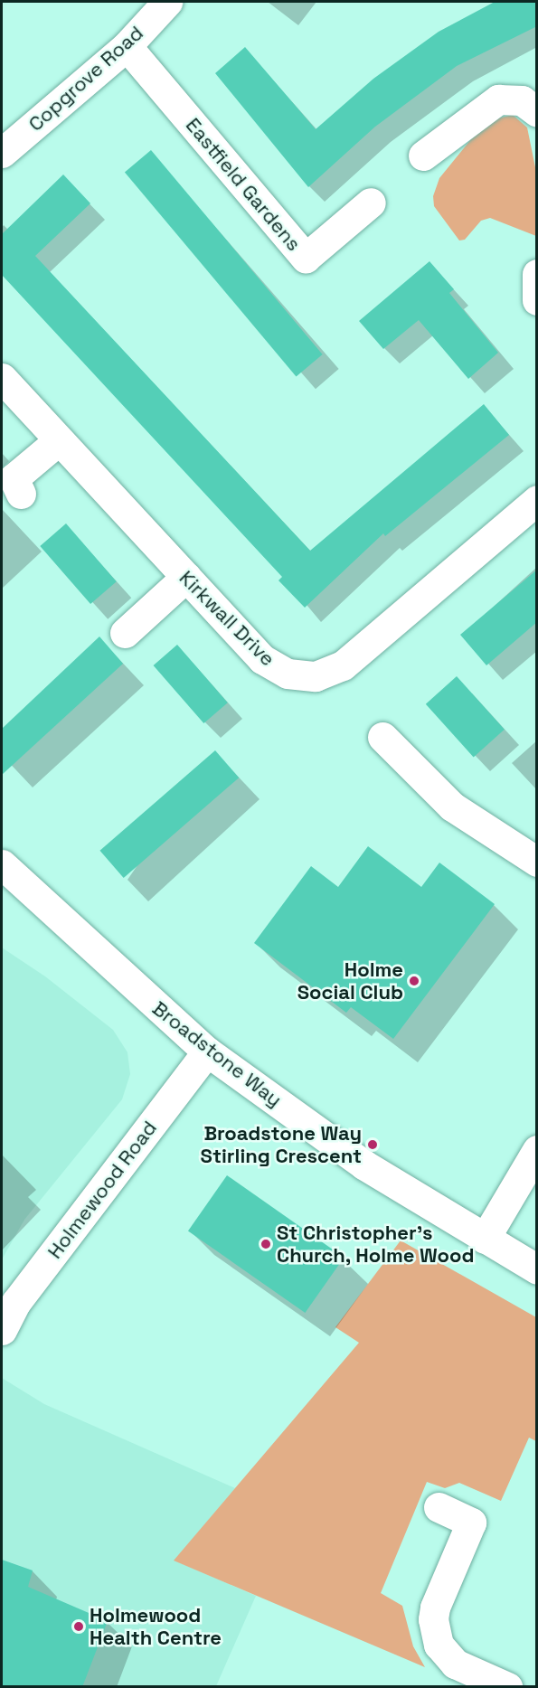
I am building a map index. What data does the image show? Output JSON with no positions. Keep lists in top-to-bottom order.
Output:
{
  "streets": {
    "street": [
      "Copgrove Road",
      "Eastfield Gardens",
      "Kirkwall Drive",
      "Broadstone Way",
      "Holmewood Road"
    ]
  },
  "crossings": [
    ["Copgrove Road", "Eastfield Gardens"],
    ["Broadstone Way", "Holmewood Road"]
  ],
  "places": [
    "Holme Social Club",
    "Broadstone Way Stirling Crescent",
    "St Christopher's Church, Holme Wood",
    "Holmewood Health Centre"
  ]
}
